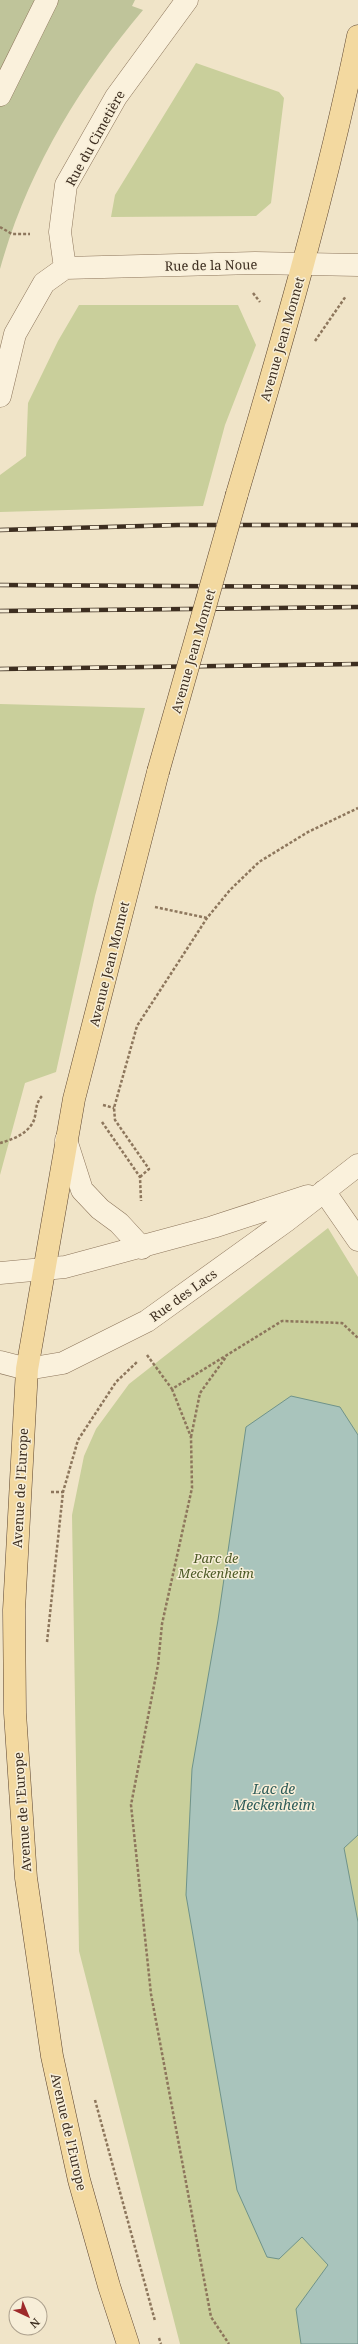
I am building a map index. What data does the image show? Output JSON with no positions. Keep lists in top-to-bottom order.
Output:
{
  "streets": {
    "main road": ["Avenue Jean Monnet", "Avenue de l'Europe"],
    "street": ["Rue du Cimetière", "Rue de la Noue", "Rue des Lacs"]
  },
  "crossings": [
    ["Rue du Cimetière", "Rue de la Noue"],
    ["Rue de la Noue", "Avenue Jean Monnet"],
    ["Avenue Jean Monnet", "Rue des Lacs"],
    ["Avenue Jean Monnet", "Avenue de l'Europe"],
    ["Rue des Lacs", "Avenue de l'Europe"]
  ],
  "water": ["Lac de Meckenheim"],
  "parks": ["Parc de Meckenheim"],
  "north": "bottom right"
}
